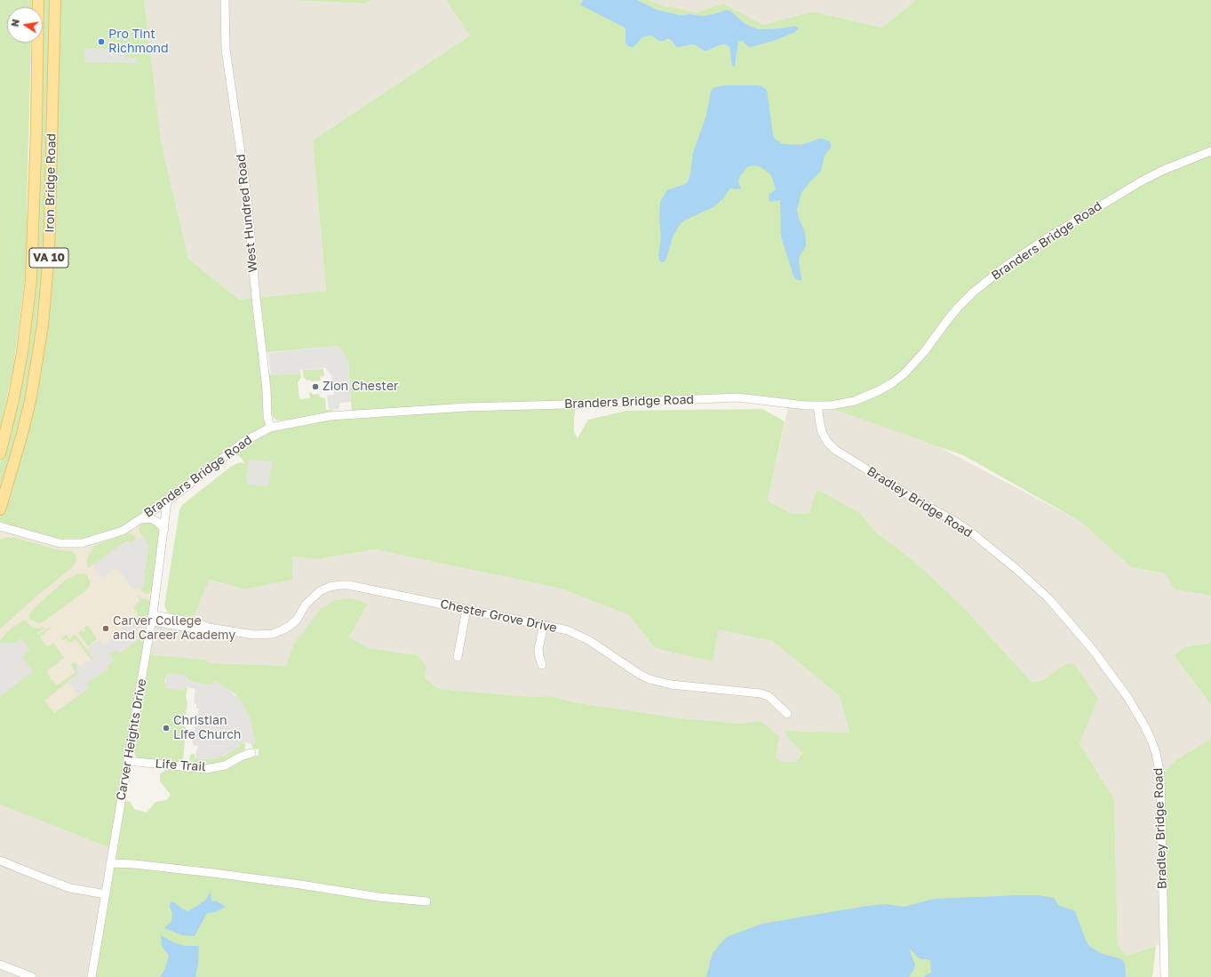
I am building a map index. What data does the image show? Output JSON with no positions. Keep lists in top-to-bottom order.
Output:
{
  "streets": {
    "main road": ["Iron Bridge Road", "VA 10"],
    "street": [
      "West Hundred Road",
      "Branders Bridge Road",
      "Bradley Bridge Road",
      "Chester Grove Drive",
      "Carver Heights Drive",
      "Life Trail"
    ]
  },
  "crossings": [
    ["West Hundred Road", "Branders Bridge Road"],
    ["Branders Bridge Road", "Bradley Bridge Road"],
    ["Branders Bridge Road", "Carver Heights Drive"],
    ["Chester Grove Drive", "Carver Heights Drive"],
    ["Carver Heights Drive", "Life Trail"]
  ],
  "places": [
    "Pro Tint Richmond",
    "Zion Chester",
    "Carver College and Career Academy",
    "Christian Life Church"
  ],
  "north": "left"
}
